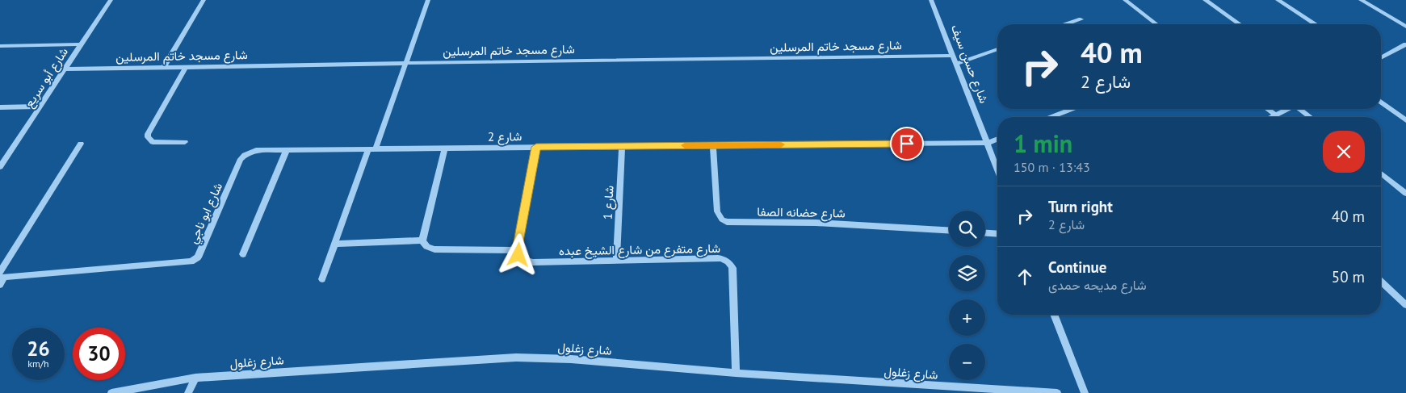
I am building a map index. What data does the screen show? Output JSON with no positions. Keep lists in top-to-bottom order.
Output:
{
  "streets": {
    "street": [
      "شارع مسجد خاتم المرسلين",
      "شارع حسن سيف",
      "شارع أبو سريع",
      "شارع 2",
      "شارع 1",
      "شارع حضانه الصفا",
      "شارع ابو ناجي",
      "شارع متفرع من شارع الشيخ عبده",
      "شارع زغلول"
    ]
  },
  "crossings": [
    ["شارع مسجد خاتم المرسلين", "شارع حسن سيف"],
    ["شارع مسجد خاتم المرسلين", "شارع أبو سريع"],
    ["شارع 2", "شارع 1"],
    ["شارع 2", "شارع حضانه الصفا"],
    ["شارع 2", "شارع ابو ناجي"],
    ["شارع 1", "شارع متفرع من شارع الشيخ عبده"],
    ["شارع متفرع من شارع الشيخ عبده", "شارع زغلول"]
  ],
  "page": {
    "turn": ["40 m", "شارع 2"],
    "heading": ["1 min", "150 m · 13:43"],
    "list": [
      {
        "name": "Turn right",
        "note": "شارع 2",
        "value": "40 m"
      },
      {
        "name": "Continue",
        "note": "شارع مديحه حمدى",
        "value": "50 m"
      }
    ],
    "map_buttons": ["+", "−"],
    "speed": "26 km/h",
    "limit": "30"
  }
}
